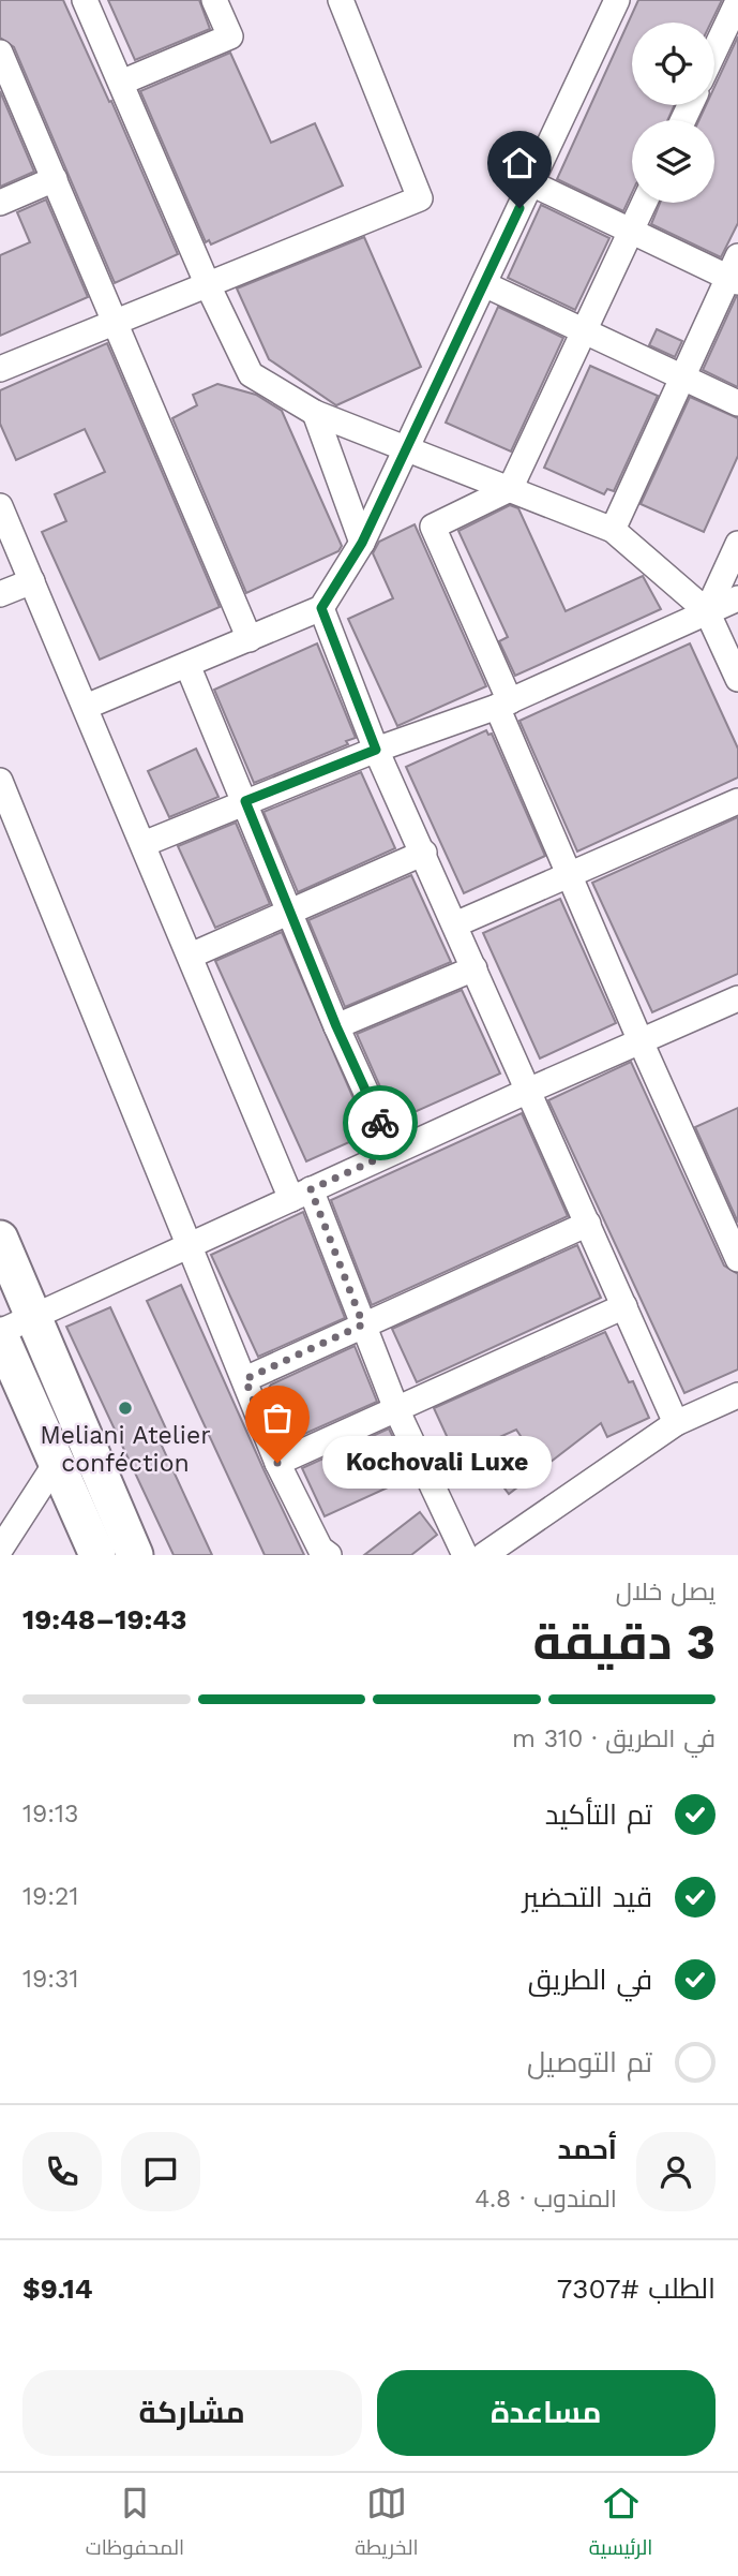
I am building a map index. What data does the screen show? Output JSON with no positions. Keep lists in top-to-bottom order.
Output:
{
  "places": ["Meliani Atelier conféction", "Kochovali Luxe"],
  "page": {
    "bubble": "Kochovali Luxe",
    "heading": ["3 دقيقة", "يصل خلال", "19:43–19:48"],
    "panel": [
      "أحمد",
      "المندوب · 4.8",
      "الطلب #7307",
      "$9.14"
    ],
    "bar": "في الطريق · 310 m",
    "list": [
      ["تم التأكيد", "19:13"],
      ["قيد التحضير", "19:21"],
      ["في الطريق", "19:31"],
      "تم التوصيل"
    ],
    "buttons": ["مساعدة", "مشاركة"],
    "tabs": ["الرئيسية", "الخريطة", "المحفوظات"]
  }
}
